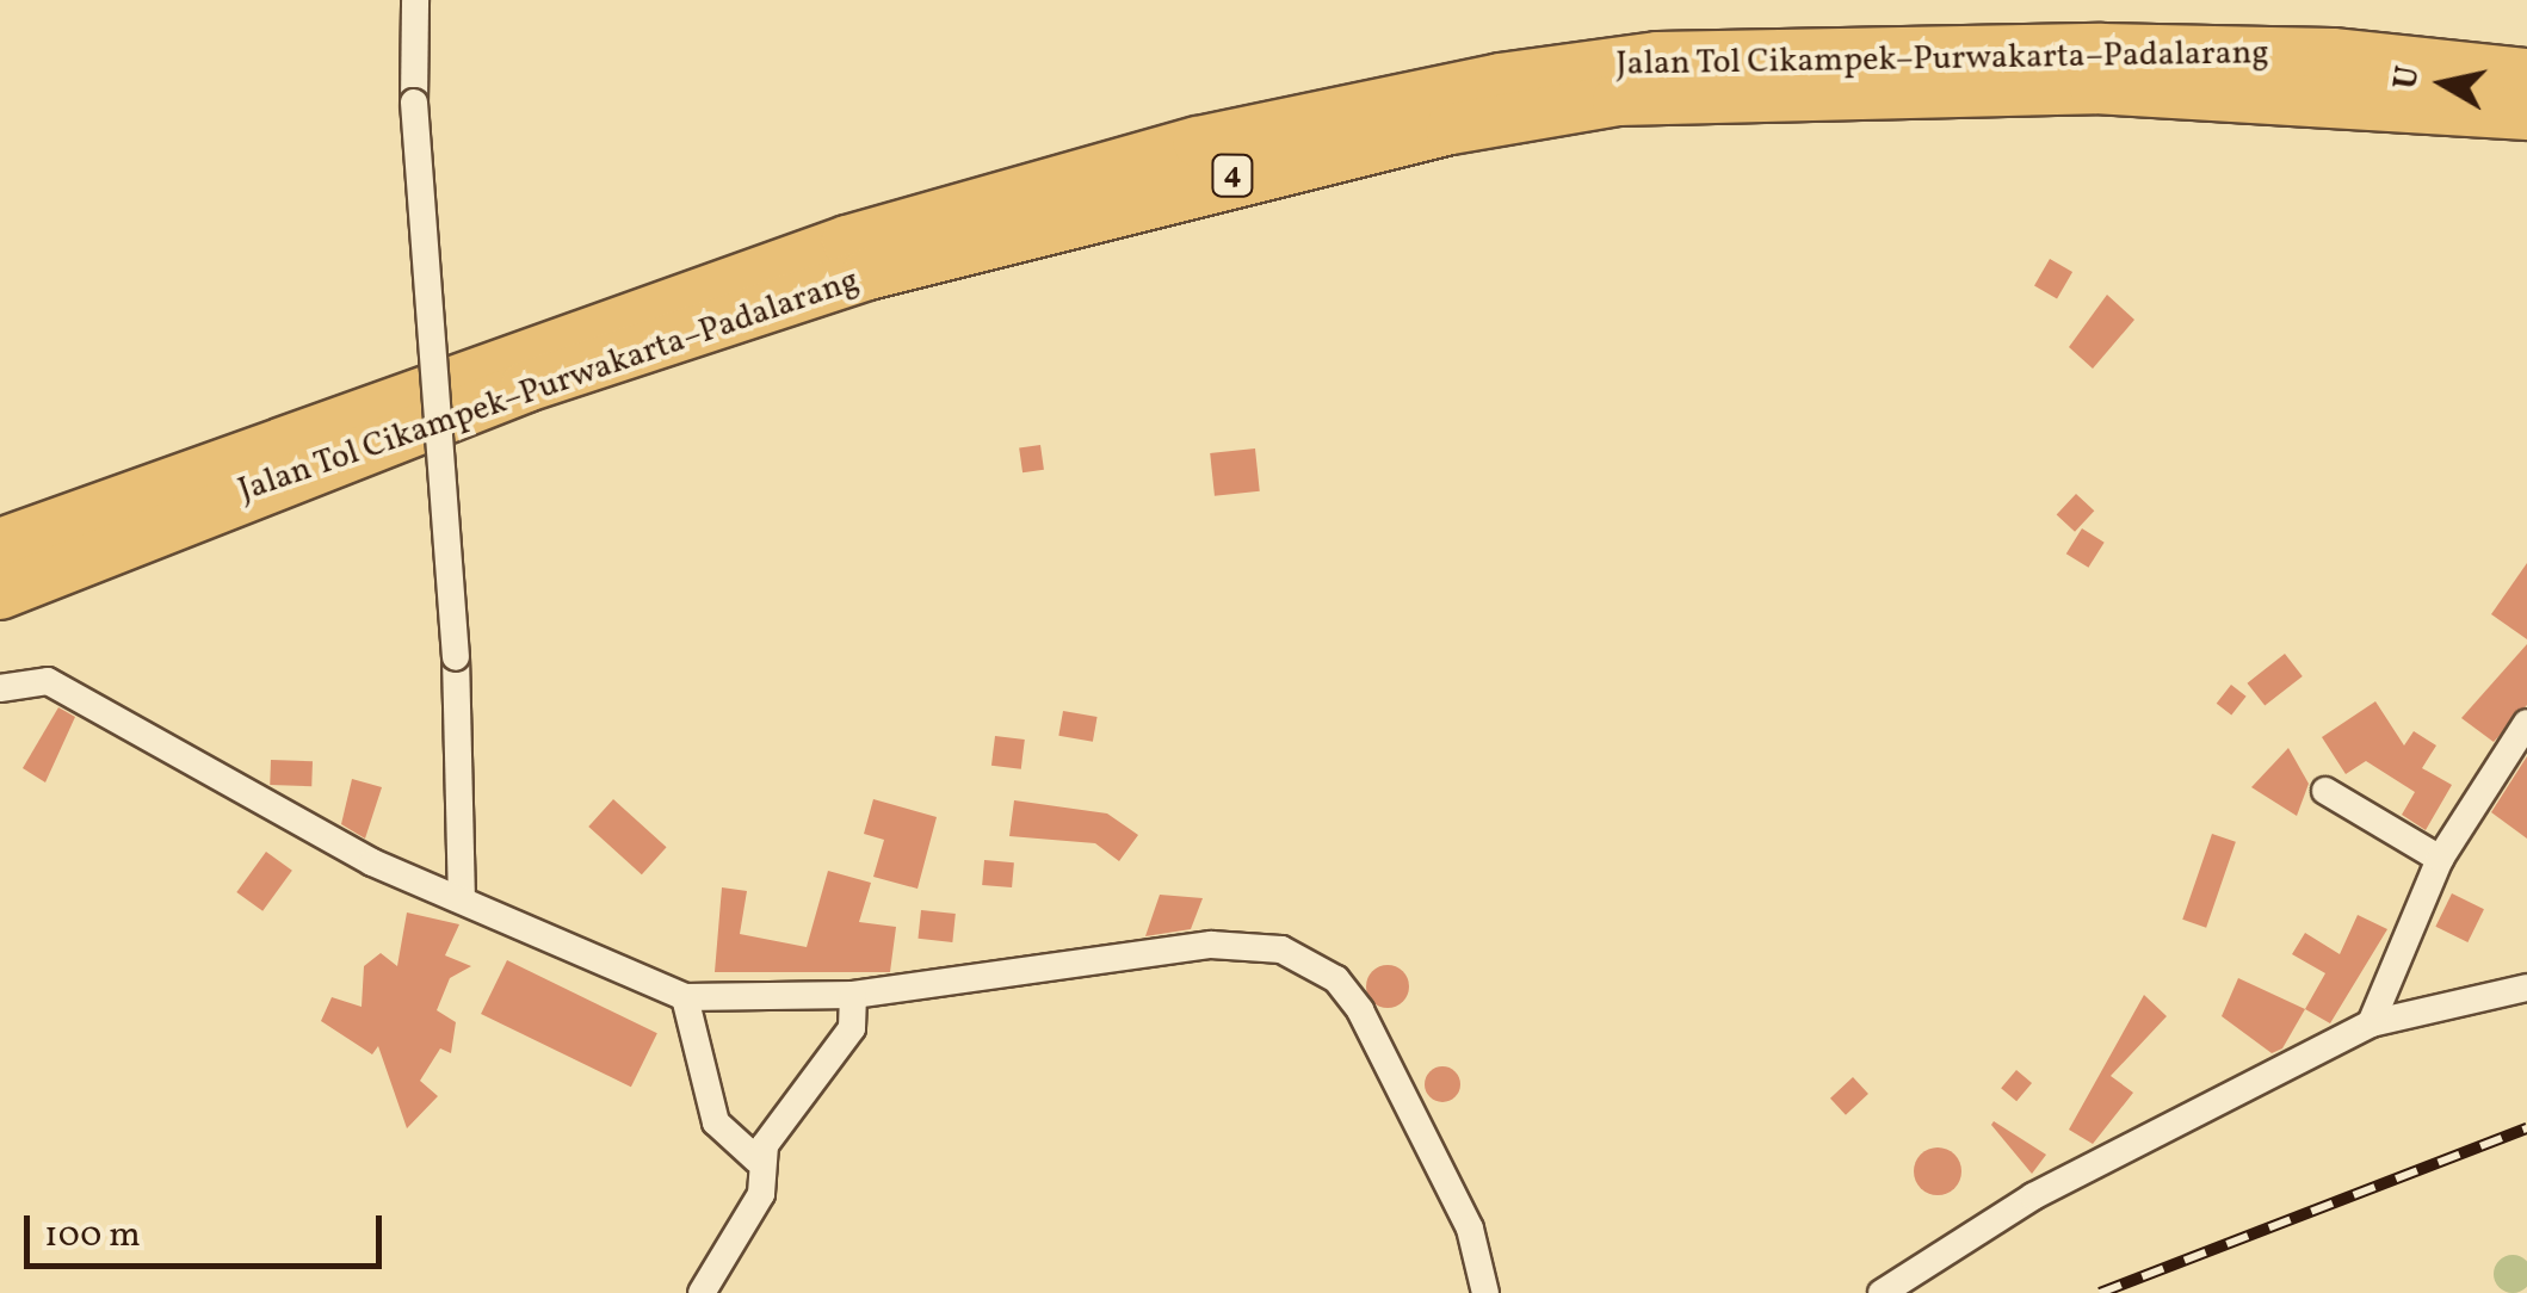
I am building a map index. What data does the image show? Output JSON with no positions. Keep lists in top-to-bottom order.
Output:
{
  "streets": {
    "highway": ["Jalan Tol Cikampek–Purwakarta–Padalarang", "4"]
  },
  "scale_bar": "100 m",
  "north": "left"
}
